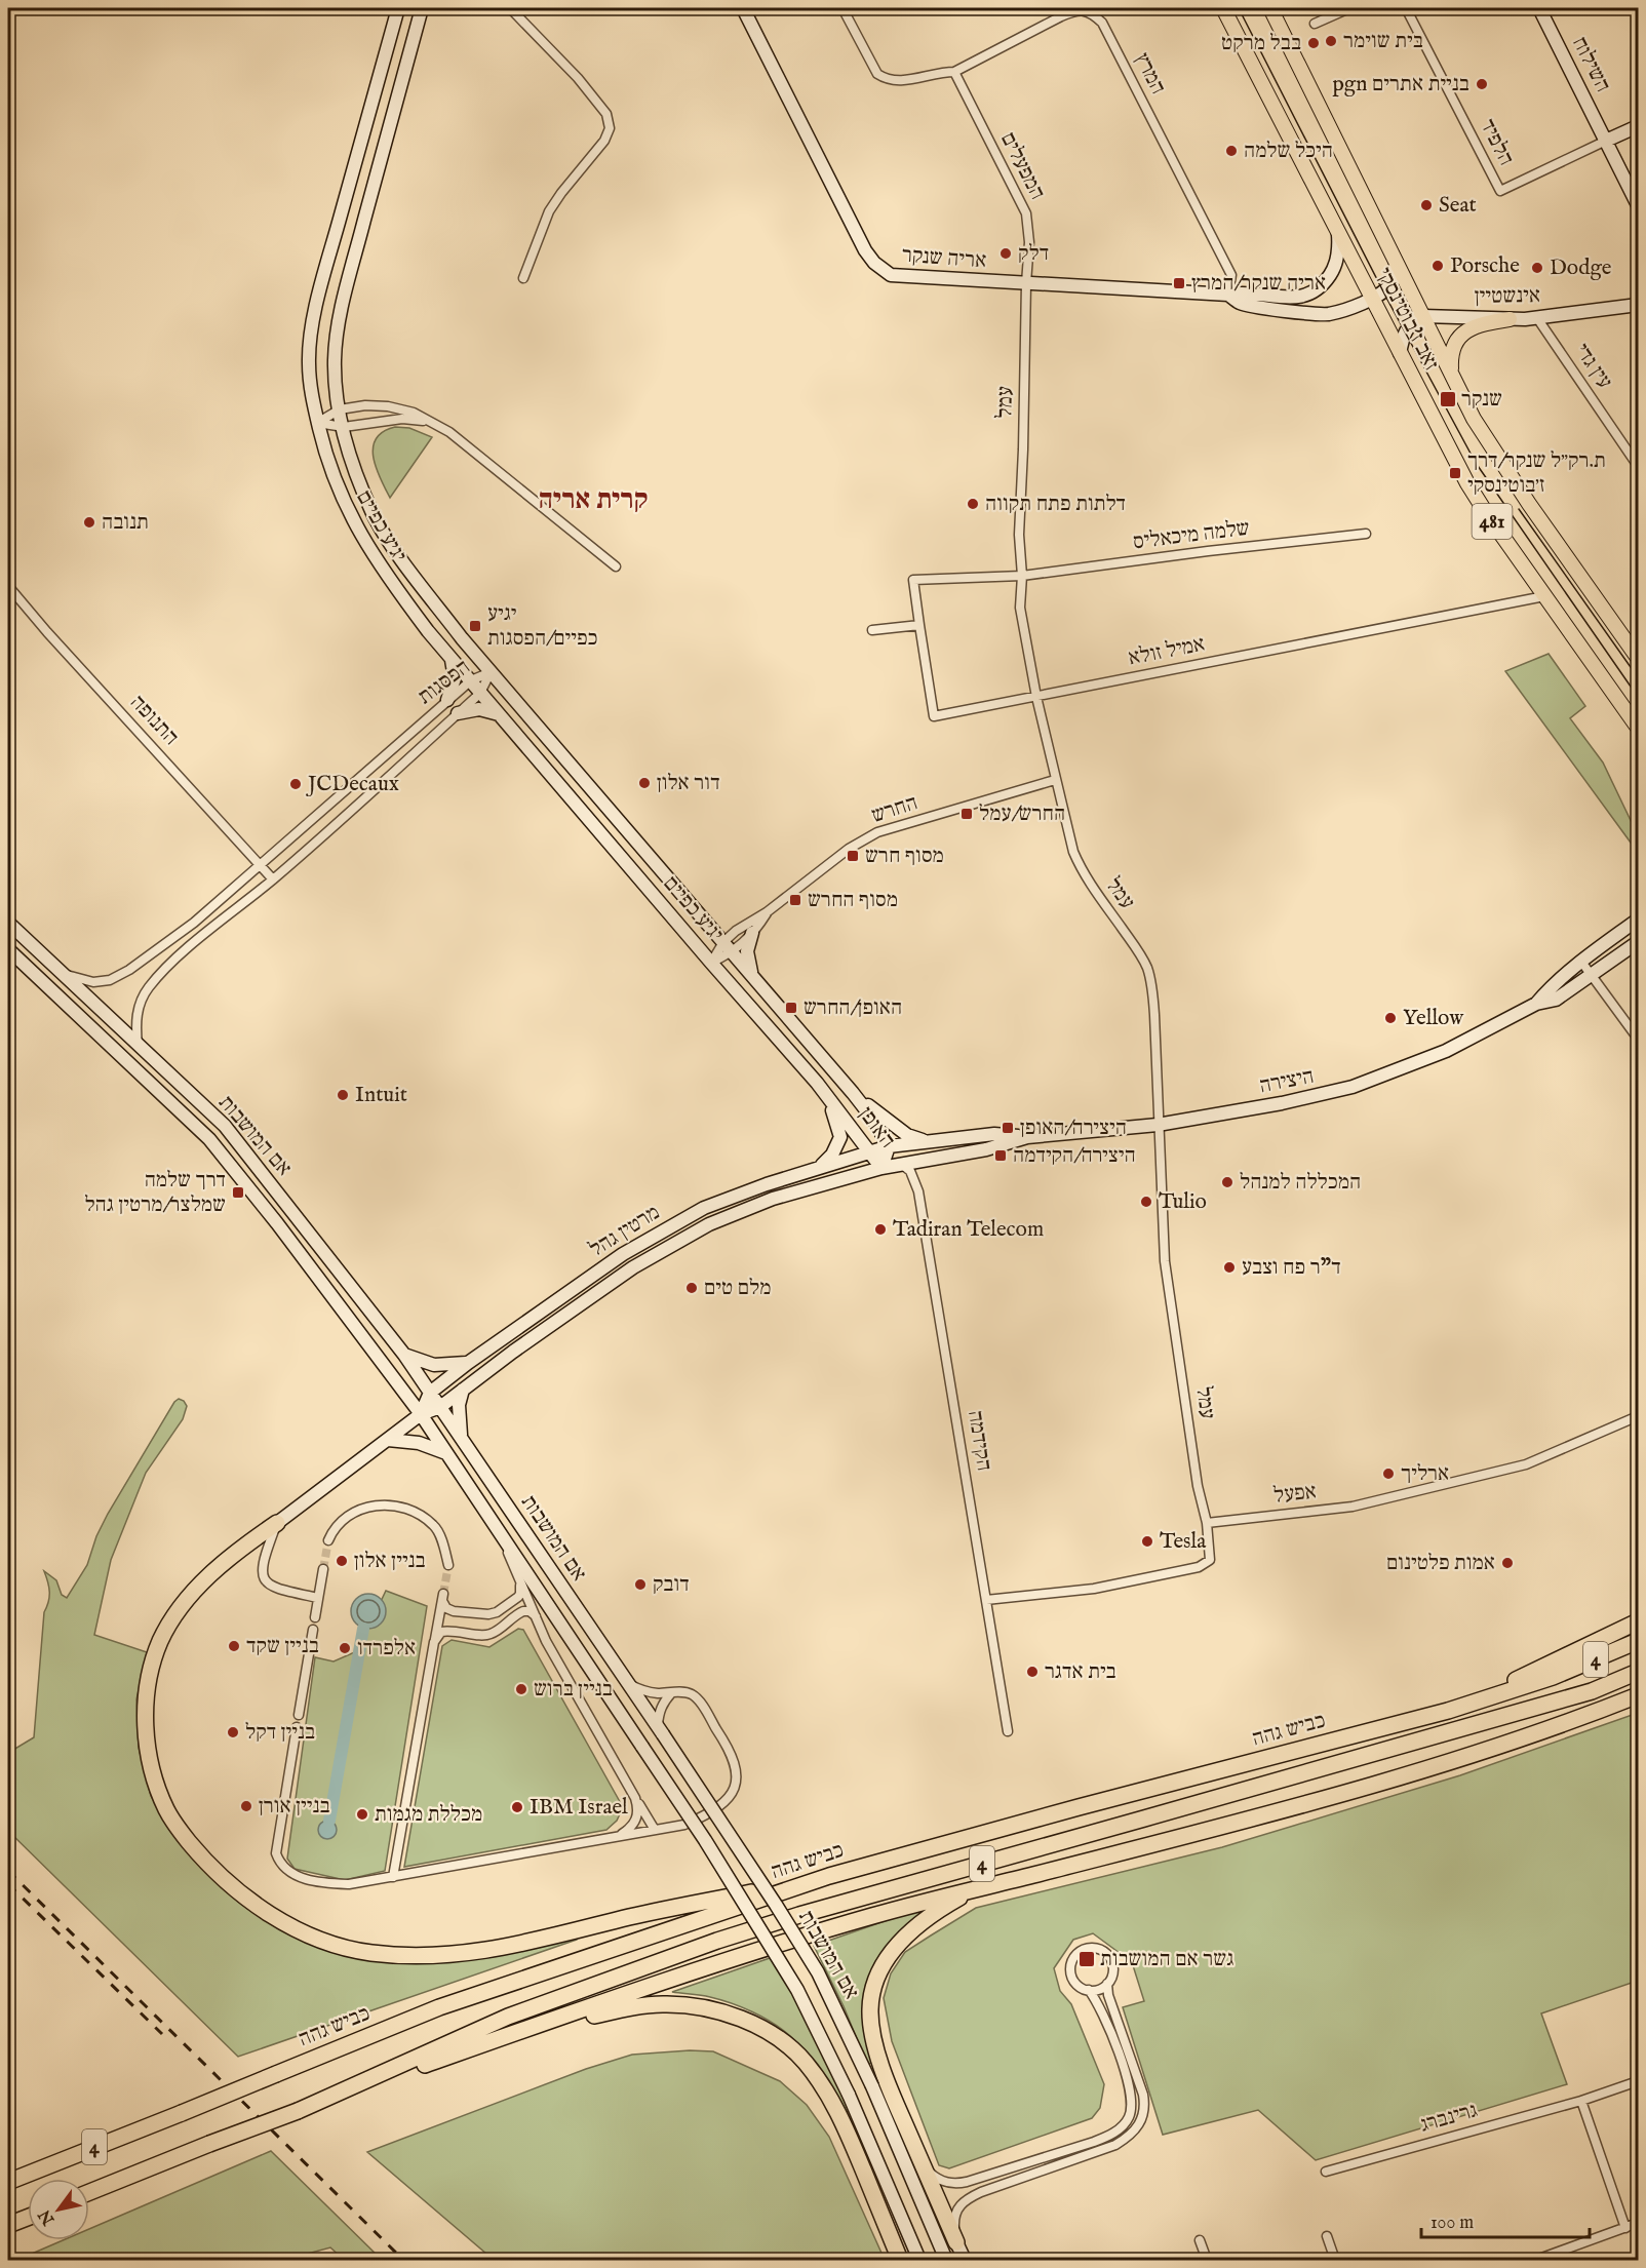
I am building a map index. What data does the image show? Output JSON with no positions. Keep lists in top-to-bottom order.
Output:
{
  "streets": {
    "highway": ["4", "כביש גהה"],
    "main road": ["זאב ז'בוטינסקי", "481"],
    "street": [
      "השילוח",
      "המרץ",
      "הלפיד",
      "המפעלים",
      "אריה שנקר",
      "אינשטיין",
      "עין גדי",
      "עמל",
      "יגיע כפיים",
      "שלמה מיכאליס",
      "אמיל זולא",
      "הפסגות",
      "התנופה",
      "החרש",
      "היצירה",
      "האופן",
      "אם המושבות",
      "מרטין גהל",
      "הקידמה",
      "אפעל",
      "גרינברג"
    ]
  },
  "crossings": [
    ["השילוח", "הלפיד"],
    ["המרץ", "המפעלים"],
    ["המרץ", "אריה שנקר"],
    ["המפעלים", "אריה שנקר"],
    ["המפעלים", "עמל"],
    ["אריה שנקר", "זאב ז'בוטינסקי"],
    ["אריה שנקר", "עמל"],
    ["אינשטיין", "זאב ז'בוטינסקי"],
    ["אינשטיין", "עין גדי"],
    ["זאב ז'בוטינסקי", "אמיל זולא"],
    ["עמל", "שלמה מיכאליס"],
    ["עמל", "אמיל זולא"],
    ["עמל", "החרש"],
    ["עמל", "היצירה"],
    ["עמל", "אפעל"],
    ["יגיע כפיים", "הפסגות"],
    ["יגיע כפיים", "החרש"],
    ["יגיע כפיים", "האופן"],
    ["שלמה מיכאליס", "אמיל זולא"],
    ["הפסגות", "התנופה"],
    ["הפסגות", "אם המושבות"],
    ["החרש", "האופן"],
    ["היצירה", "האופן"],
    ["היצירה", "מרטין גהל"],
    ["היצירה", "הקידמה"],
    ["האופן", "מרטין גהל"],
    ["אם המושבות", "מרטין גהל"]
  ],
  "districts": ["קרית אריה"],
  "places": {
    "other": [
      "בית שוימר",
      "בבל מרקט",
      "pgn בניית אתרים",
      "היכל שלמה",
      "Seat",
      "דלק",
      "Porsche",
      "Dodge",
      "דלתות פתח תקווה",
      "תנובה",
      "דור אלון",
      "JCDecaux",
      "Yellow",
      "Intuit",
      "המכללה למנהל",
      "Tulio",
      "Tadiran Telecom",
      "ד\"ר פח וצבע",
      "מלם טים",
      "ארליך",
      "Tesla",
      "בניין אלון",
      "אמות פלטינום",
      "דובק",
      "בניין שקד",
      "אלפרדו",
      "בית אדגר",
      "בניין ברוש",
      "בניין דקל",
      "בניין אורן",
      "IBM Israel",
      "מכללת מגמות"
    ],
    "transit": [
      "אריה שנקר/המרץ",
      "שנקר",
      "ת.רק״ל שנקר/דרך ז׳בוטינסקי",
      "יגיע כפיים/הפסגות",
      "החרש/עמל",
      "מסוף חרש",
      "מסוף החרש",
      "האופן/החרש",
      "היצירה/האופן",
      "היצירה/הקידמה",
      "דרך שלמה שמלצר/מרטין גהל",
      "גשר אם המושבות"
    ]
  },
  "scale_bar": "100 m",
  "north": "bottom left"
}
